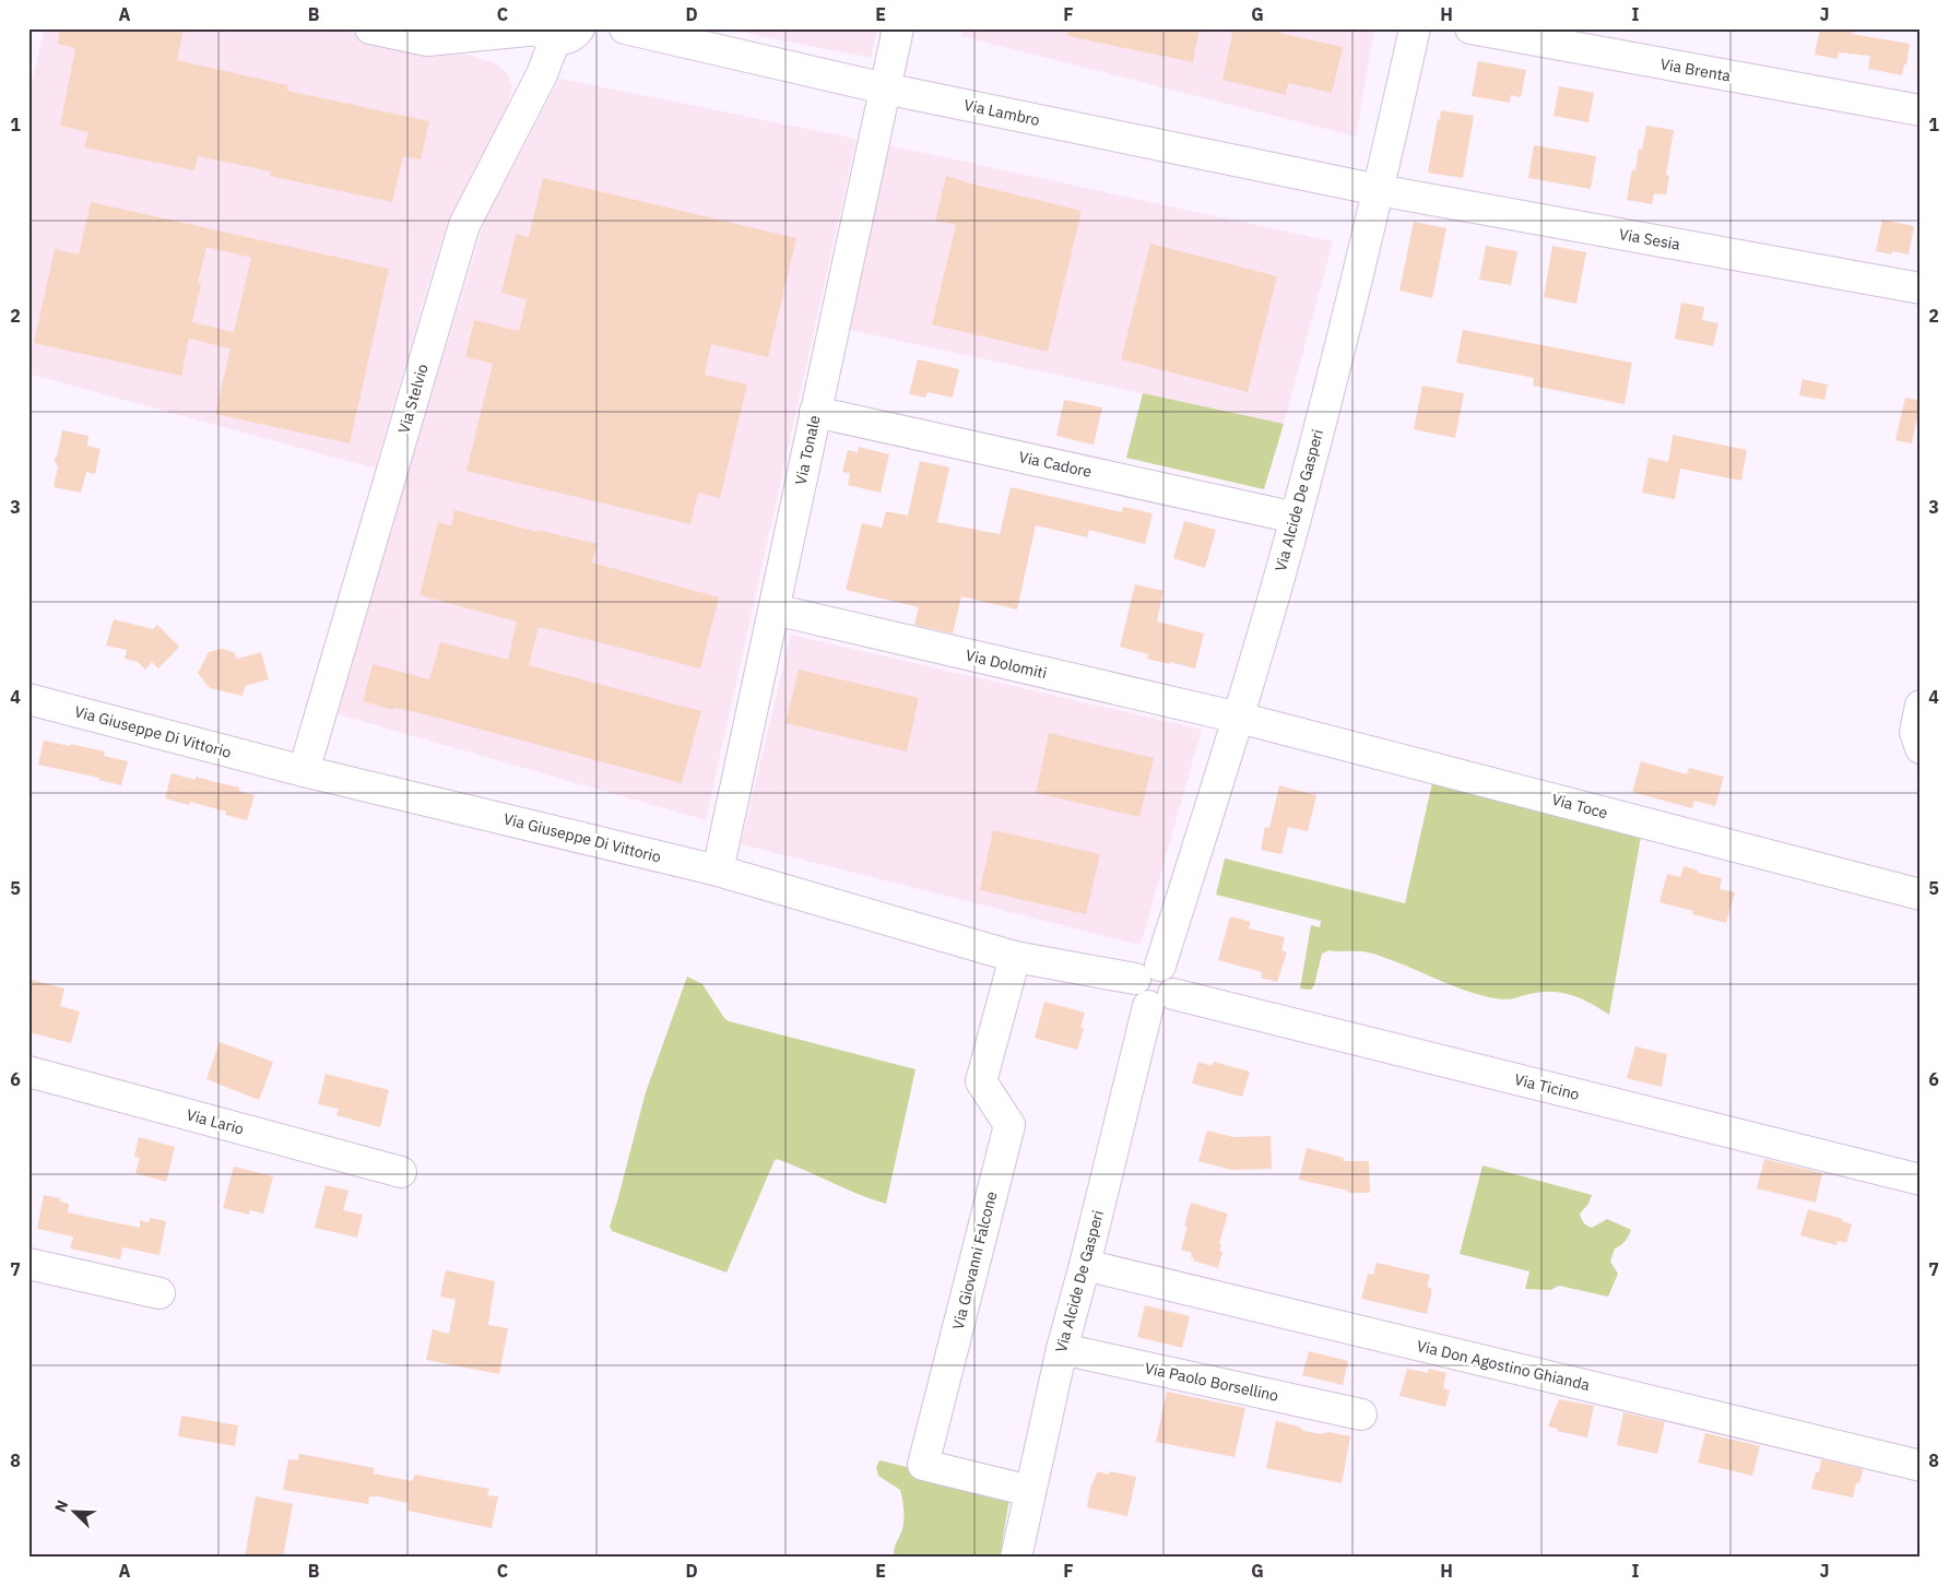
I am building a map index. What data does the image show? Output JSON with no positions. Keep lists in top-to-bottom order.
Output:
{
  "streets": {
    "street": [
      "Via Brenta",
      "Via Lambro",
      "Via Sesia",
      "Via Stelvio",
      "Via Tonale",
      "Via Cadore",
      "Via Alcide De Gasperi",
      "Via Dolomiti",
      "Via Giuseppe Di Vittorio",
      "Via Toce",
      "Via Ticino",
      "Via Lario",
      "Via Giovanni Falcone",
      "Via Don Agostino Ghianda",
      "Via Paolo Borsellino"
    ]
  },
  "crossings": [
    ["Via Lambro", "Via Sesia"],
    ["Via Lambro", "Via Tonale"],
    ["Via Lambro", "Via Alcide De Gasperi"],
    ["Via Sesia", "Via Alcide De Gasperi"],
    ["Via Stelvio", "Via Giuseppe Di Vittorio"],
    ["Via Tonale", "Via Cadore"],
    ["Via Tonale", "Via Dolomiti"],
    ["Via Tonale", "Via Giuseppe Di Vittorio"],
    ["Via Cadore", "Via Alcide De Gasperi"],
    ["Via Alcide De Gasperi", "Via Dolomiti"],
    ["Via Alcide De Gasperi", "Via Giuseppe Di Vittorio"],
    ["Via Alcide De Gasperi", "Via Toce"],
    ["Via Alcide De Gasperi", "Via Ticino"],
    ["Via Alcide De Gasperi", "Via Giovanni Falcone"],
    ["Via Alcide De Gasperi", "Via Don Agostino Ghianda"],
    ["Via Alcide De Gasperi", "Via Paolo Borsellino"],
    ["Via Dolomiti", "Via Toce"],
    ["Via Giuseppe Di Vittorio", "Via Giovanni Falcone"]
  ],
  "north": "top left",
  "grid": {
    "columns": [
      "A",
      "B",
      "C",
      "D",
      "E",
      "F",
      "G",
      "H",
      "I",
      "J"
    ],
    "rows": [
      "1",
      "2",
      "3",
      "4",
      "5",
      "6",
      "7",
      "8"
    ]
  }
}
